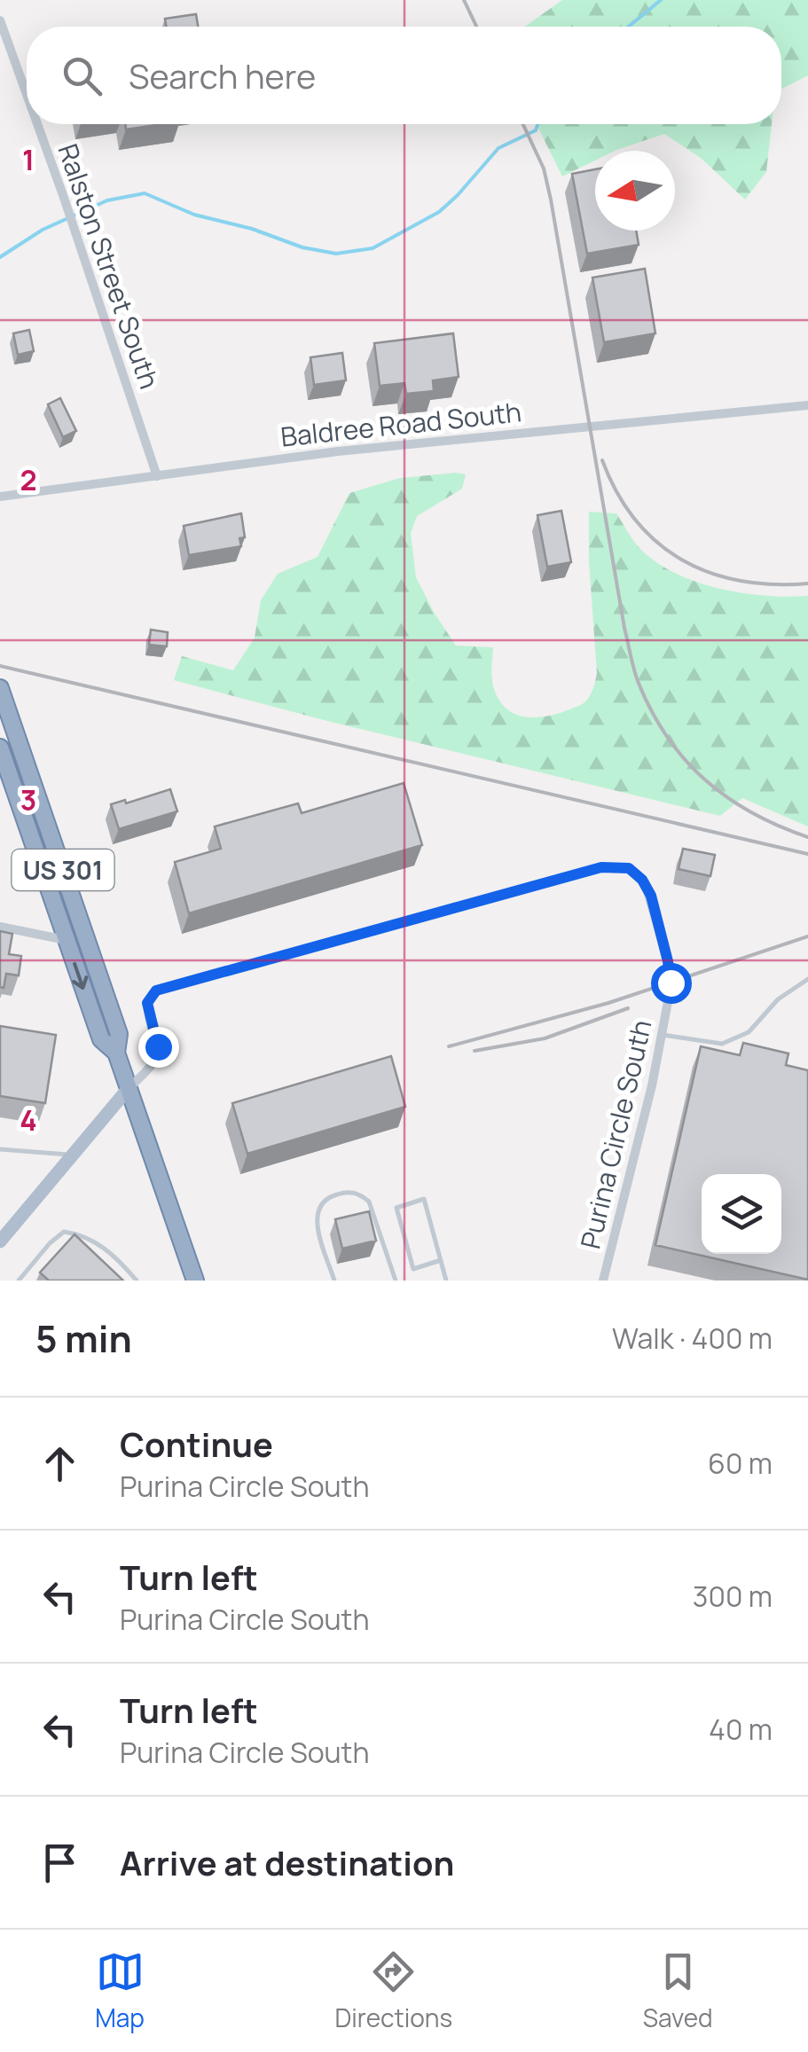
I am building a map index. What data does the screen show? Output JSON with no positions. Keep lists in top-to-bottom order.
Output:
{
  "streets": {
    "highway": ["US 301"],
    "street": ["Ralston Street South", "Baldree Road South", "Purina Circle South"]
  },
  "crossings": [
    ["Ralston Street South", "Baldree Road South"]
  ],
  "north": "left",
  "page": {
    "search": "Search here",
    "heading": ["5 min", "Walk · 400 m"],
    "list": [
      ["Continue", "Purina Circle South", "60 m"],
      ["Turn left", "Purina Circle South", "300 m"],
      ["Turn left", "Purina Circle South", "40 m"],
      "Arrive at destination"
    ],
    "nav": ["Map", "Directions", "Saved"]
  },
  "grid": {
    "rows": [
      "1",
      "2",
      "3",
      "4"
    ]
  }
}
